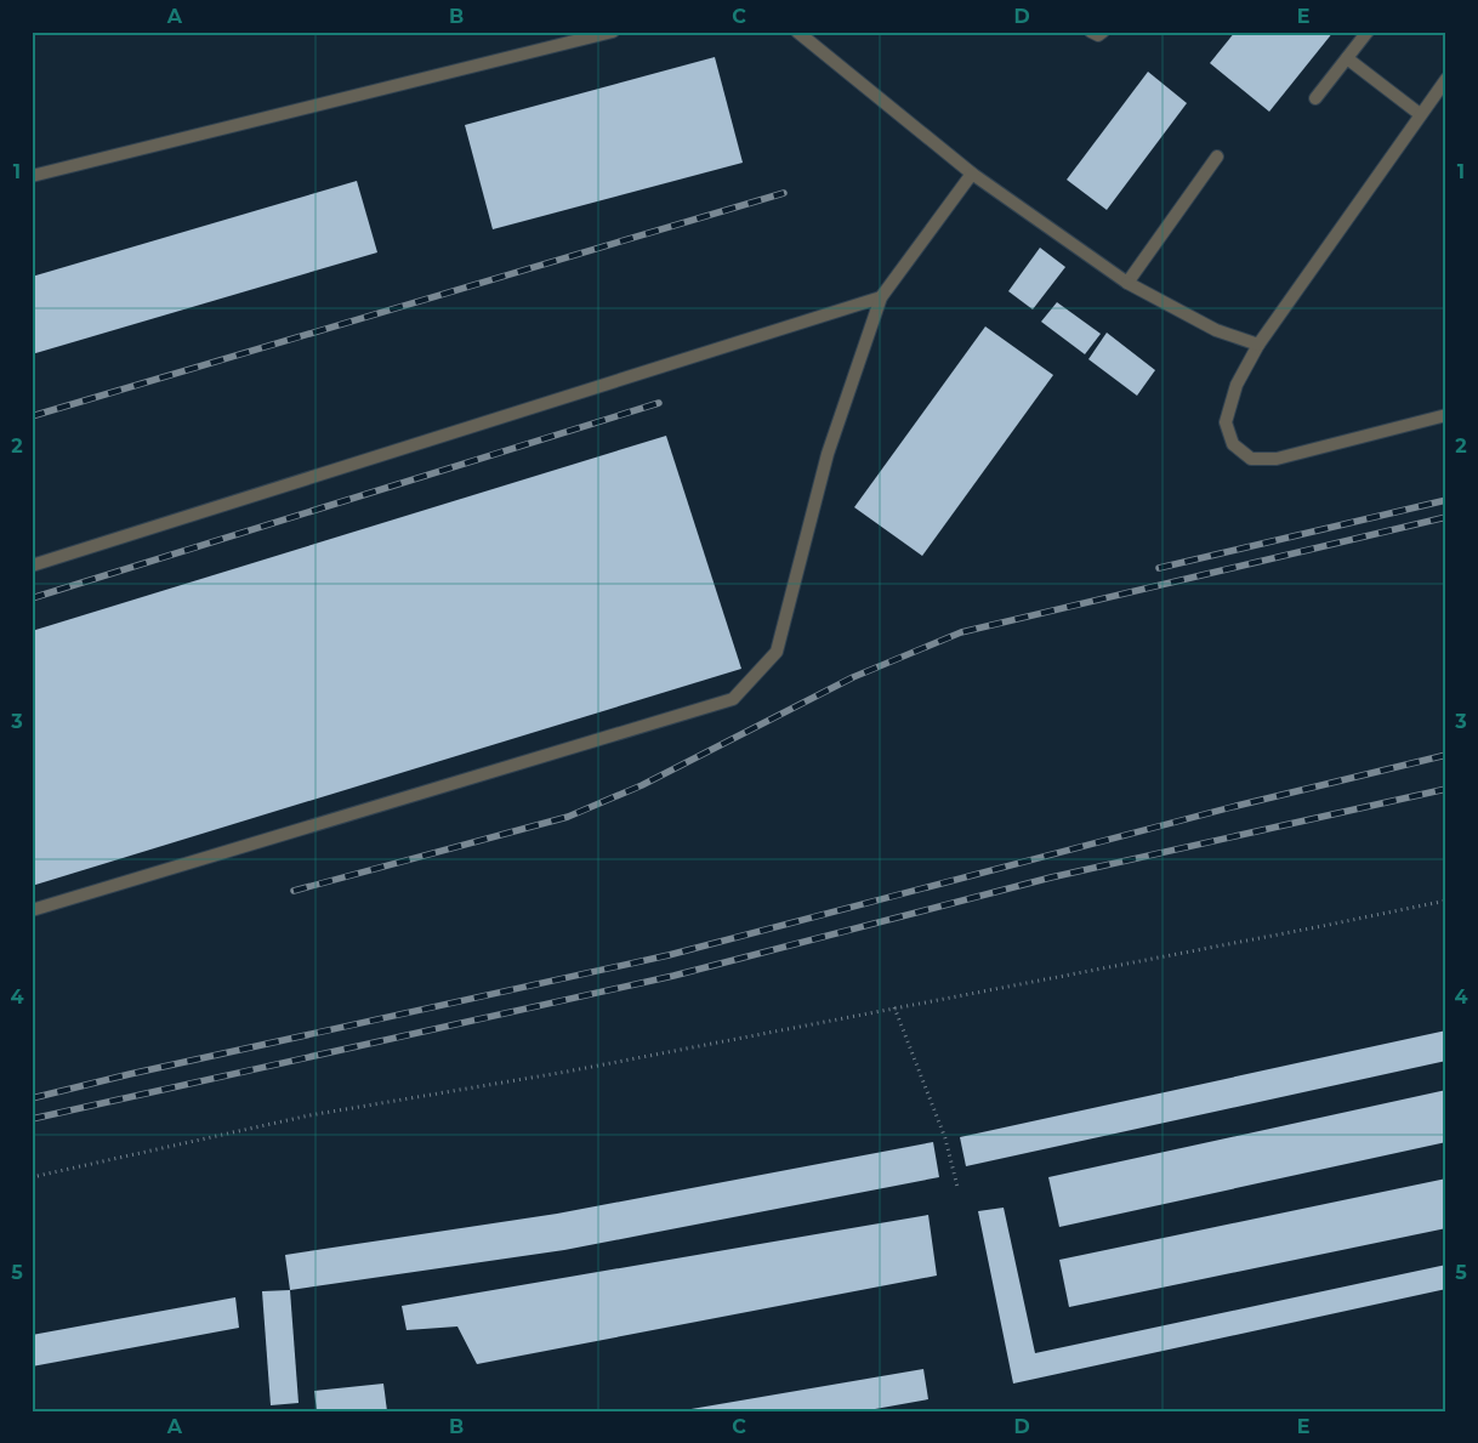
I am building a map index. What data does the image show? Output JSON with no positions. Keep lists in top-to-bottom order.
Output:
{
  "grid": {
    "columns": [
      "A",
      "B",
      "C",
      "D",
      "E"
    ],
    "rows": [
      "1",
      "2",
      "3",
      "4",
      "5"
    ]
  }
}
